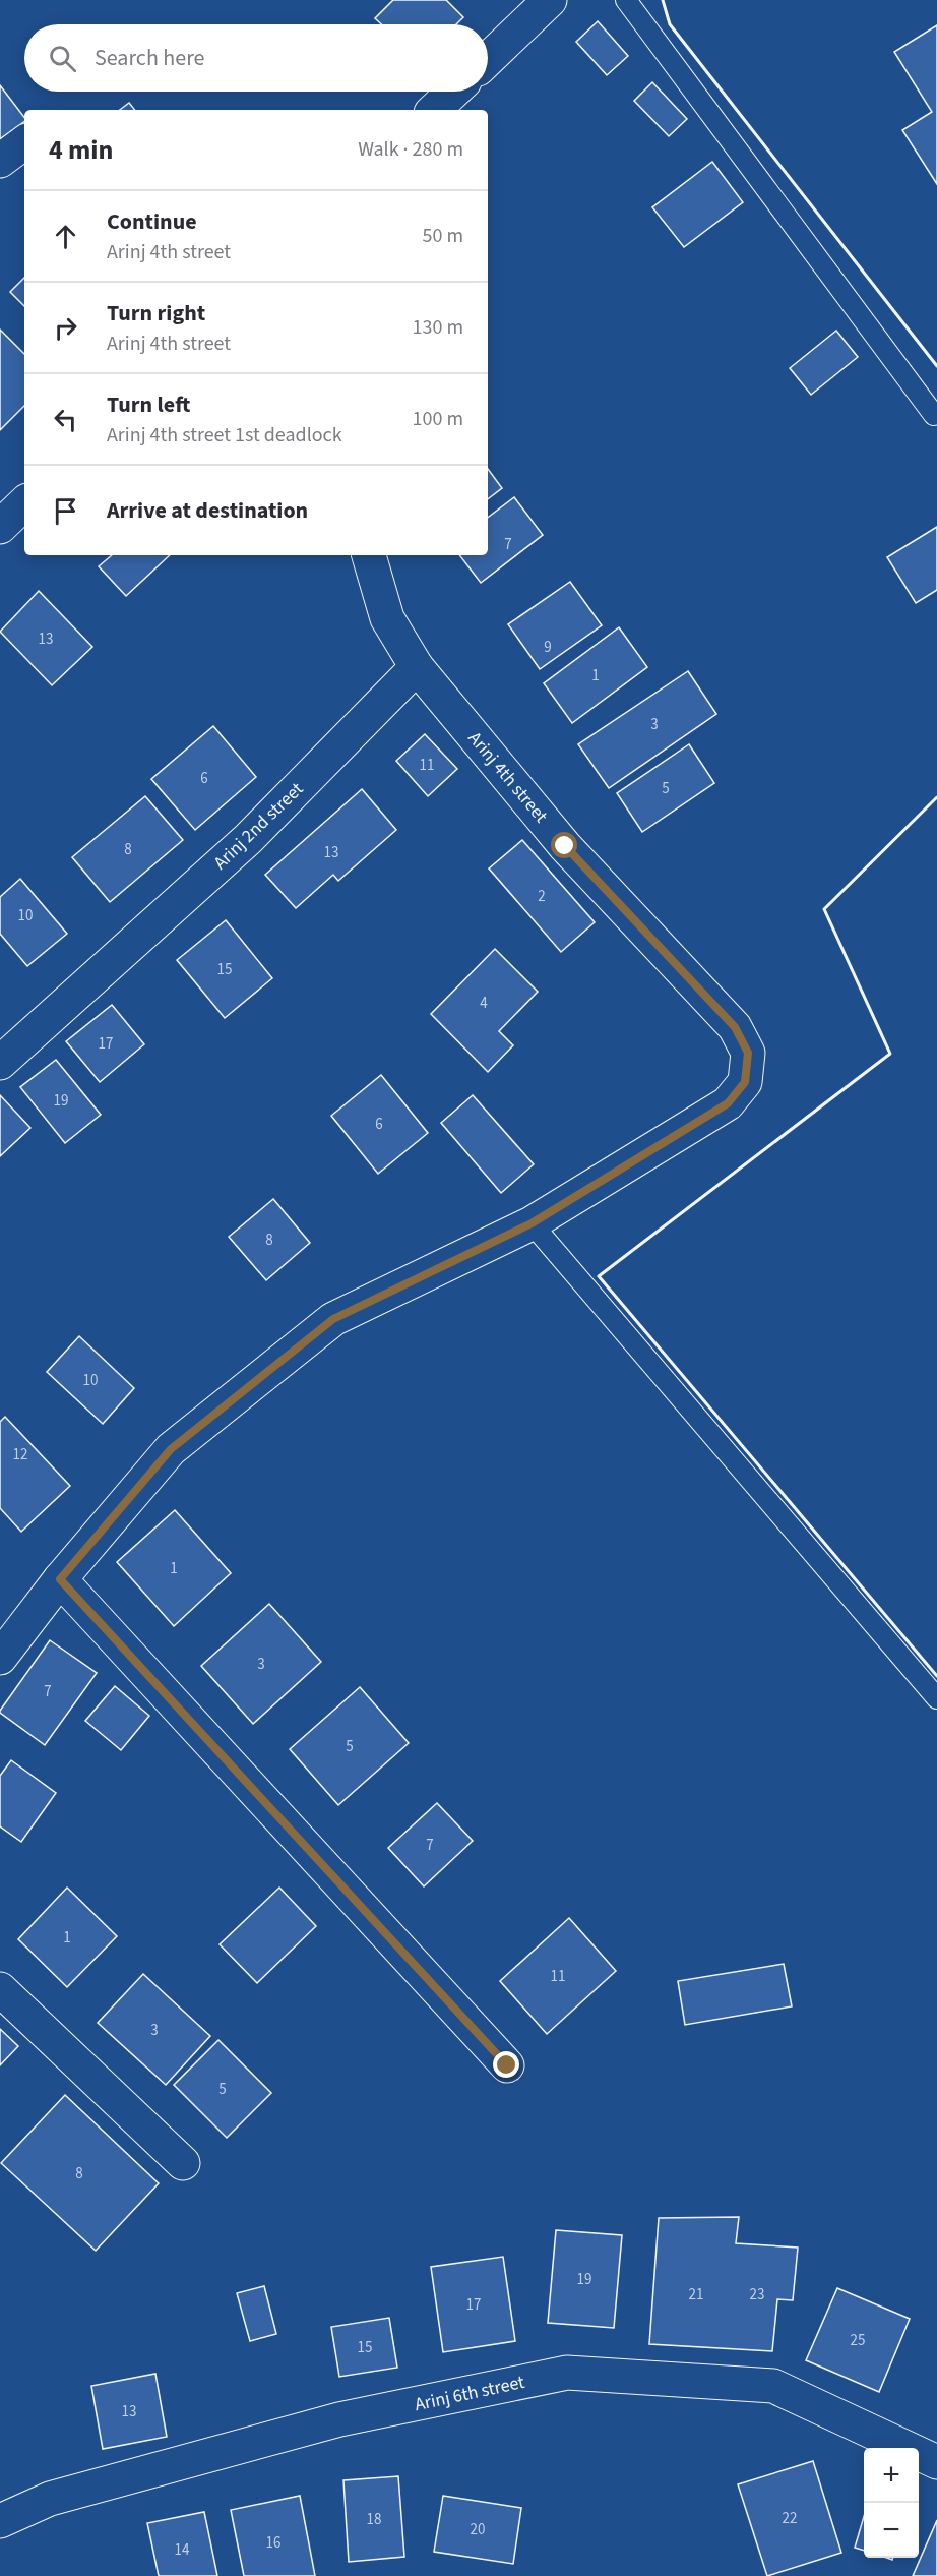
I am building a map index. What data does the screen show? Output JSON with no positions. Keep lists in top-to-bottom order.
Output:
{
  "streets": {
    "street": ["Arinj 4th street", "Arinj 2nd street", "Arinj 6th street"]
  },
  "crossings": [
    ["Arinj 4th street", "Arinj 2nd street"]
  ],
  "house_numbers": [
    "7",
    "13",
    "9",
    "1",
    "3",
    "11",
    "6",
    "5",
    "8",
    "13",
    "2",
    "10",
    "15",
    "4",
    "17",
    "19",
    "6",
    "8",
    "10",
    "12",
    "1",
    "3",
    "7",
    "5",
    "7",
    "1",
    "11",
    "3",
    "5",
    "8",
    "19",
    "21",
    "23",
    "17",
    "25",
    "15",
    "13",
    "22",
    "18",
    "20",
    "16",
    "14"
  ],
  "page": {
    "search": "Search here",
    "heading": ["4 min", "Walk · 280 m"],
    "list": [
      ["Continue", "Arinj 4th street", "50 m"],
      ["Turn right", "Arinj 4th street", "130 m"],
      ["Turn left", "Arinj 4th street 1st deadlock", "100 m"],
      "Arrive at destination"
    ],
    "map_buttons": ["+", "−"]
  }
}
